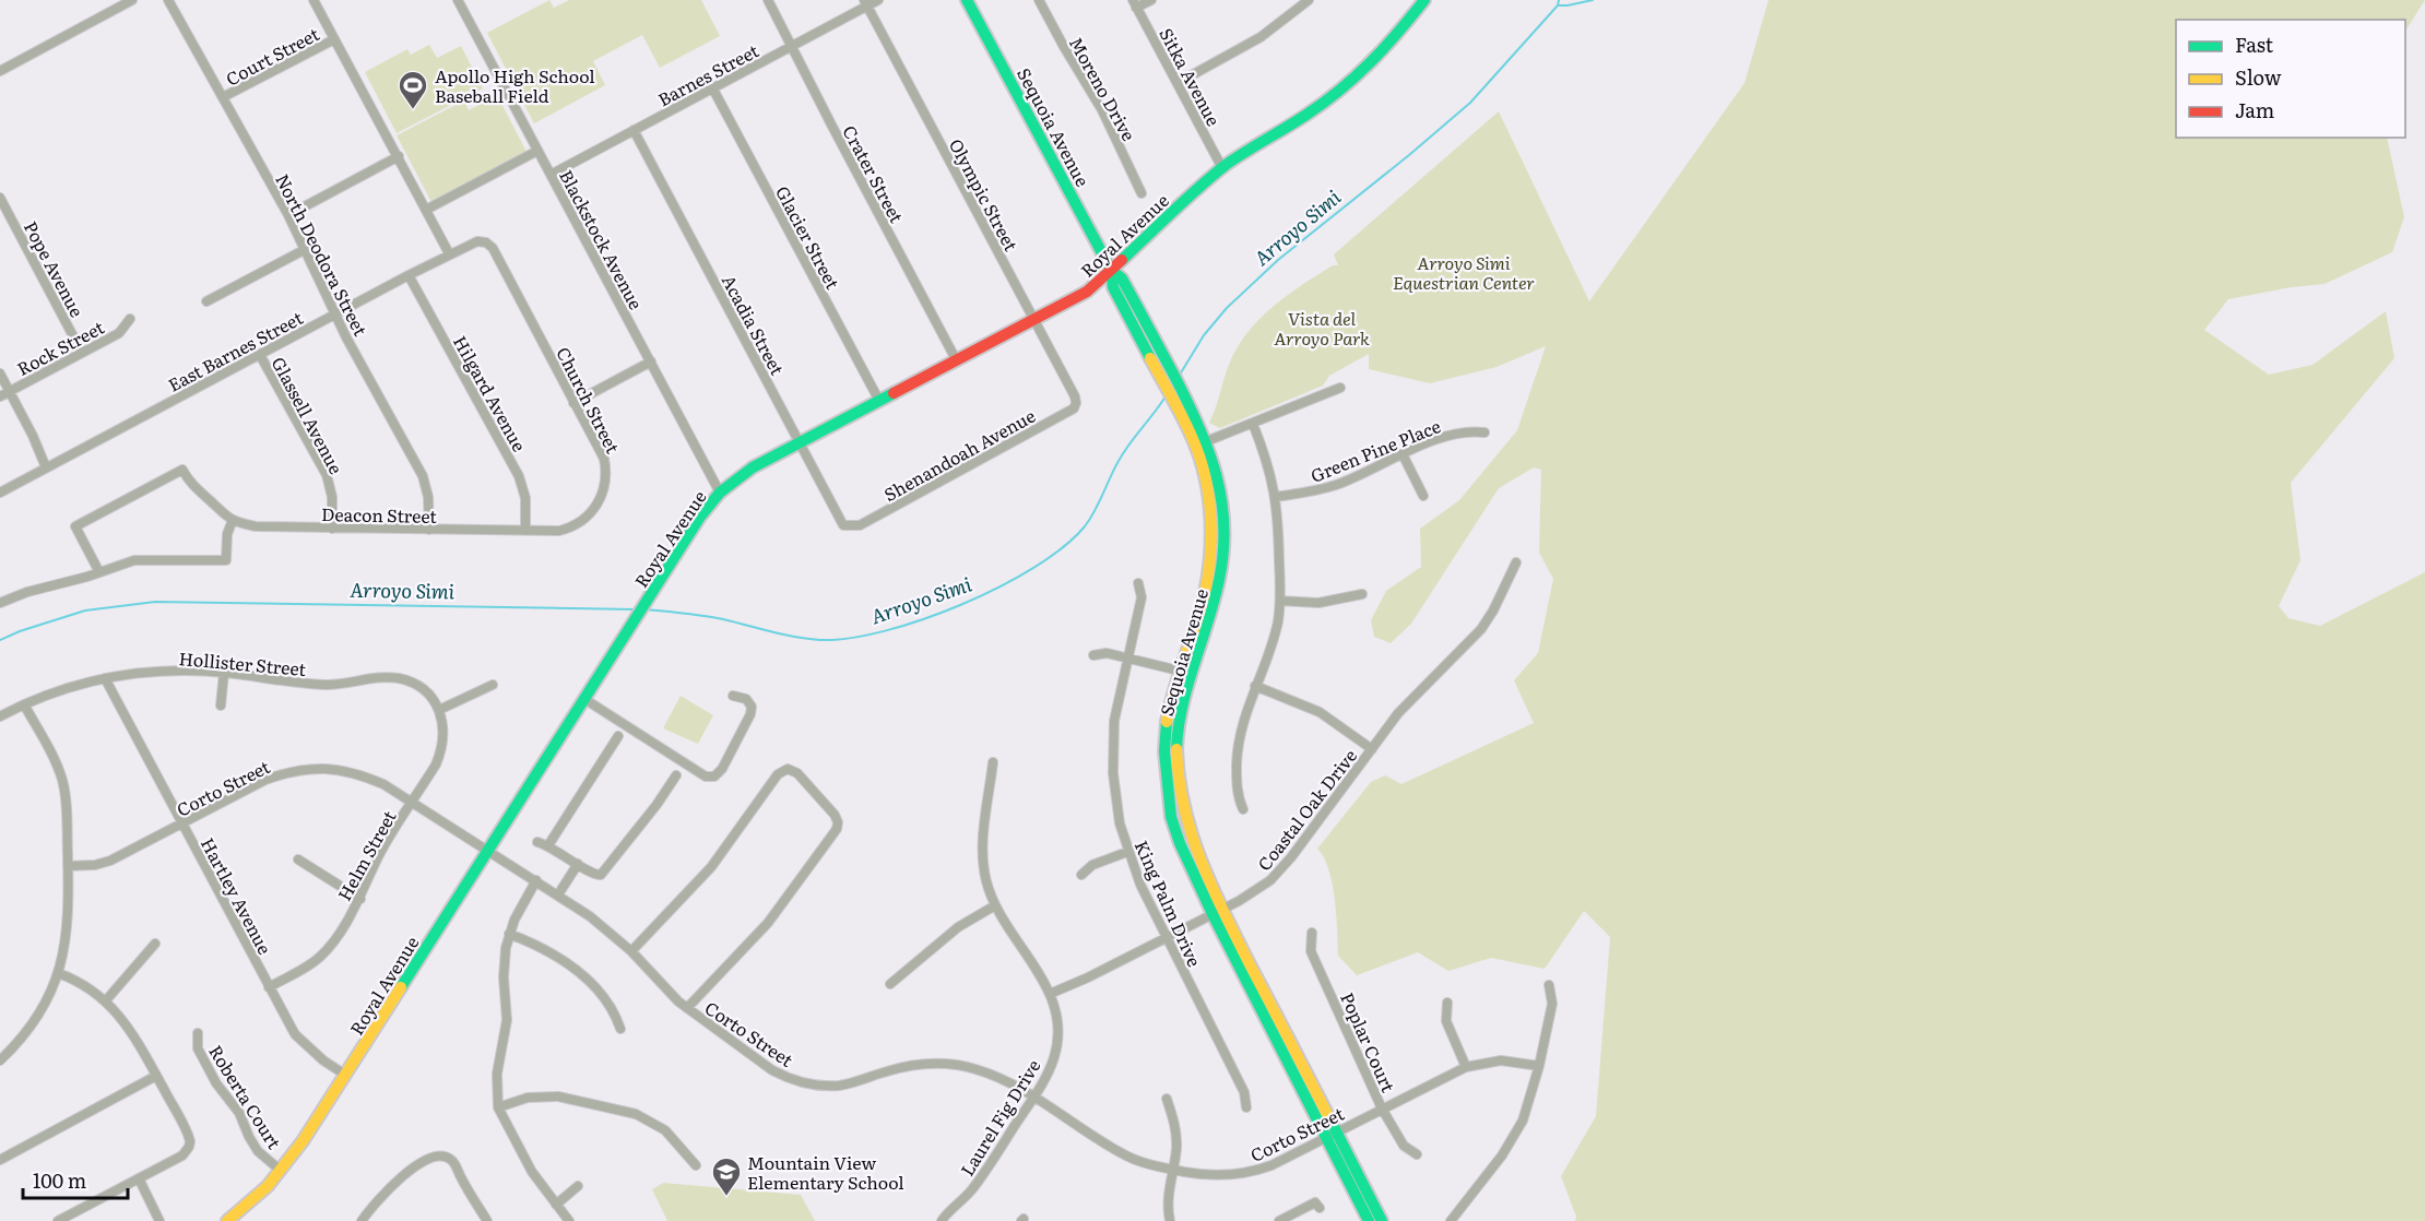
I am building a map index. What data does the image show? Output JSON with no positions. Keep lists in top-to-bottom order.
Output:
{
  "streets": {
    "main road": ["Sequoia Avenue", "Royal Avenue"],
    "street": [
      "Court Street",
      "Barnes Street",
      "Sitka Avenue",
      "Moreno Drive",
      "Crater Street",
      "Olympic Street",
      "Glacier Street",
      "Blackstock Avenue",
      "North Deodora Street",
      "Pope Avenue",
      "Acadia Street",
      "Rock Street",
      "East Barnes Street",
      "Hilgard Avenue",
      "Church Street",
      "Glassell Avenue",
      "Green Pine Place",
      "Shenandoah Avenue",
      "Deacon Street",
      "Hollister Street",
      "Corto Street",
      "Coastal Oak Drive",
      "Helm Street",
      "Hartley Avenue",
      "King Palm Drive",
      "Poplar Court",
      "Roberta Court",
      "Laurel Fig Drive"
    ]
  },
  "crossings": [
    ["Court Street", "North Deodora Street"],
    ["Barnes Street", "Crater Street"],
    ["Barnes Street", "Olympic Street"],
    ["Barnes Street", "Glacier Street"],
    ["Barnes Street", "Blackstock Avenue"],
    ["Barnes Street", "Acadia Street"],
    ["Sitka Avenue", "Royal Avenue"],
    ["Sequoia Avenue", "Royal Avenue"],
    ["Sequoia Avenue", "Corto Street"],
    ["Sequoia Avenue", "Coastal Oak Drive"],
    ["Crater Street", "Royal Avenue"],
    ["Olympic Street", "Royal Avenue"],
    ["Olympic Street", "Shenandoah Avenue"],
    ["Royal Avenue", "Glacier Street"],
    ["Royal Avenue", "Blackstock Avenue"],
    ["Royal Avenue", "Acadia Street"],
    ["Royal Avenue", "Corto Street"],
    ["Royal Avenue", "Hartley Avenue"],
    ["Royal Avenue", "Roberta Court"],
    ["North Deodora Street", "East Barnes Street"],
    ["North Deodora Street", "Deacon Street"],
    ["Pope Avenue", "Rock Street"],
    ["Acadia Street", "Shenandoah Avenue"],
    ["East Barnes Street", "Hilgard Avenue"],
    ["East Barnes Street", "Church Street"],
    ["East Barnes Street", "Glassell Avenue"],
    ["Hilgard Avenue", "Church Street"],
    ["Hilgard Avenue", "Deacon Street"],
    ["Church Street", "Deacon Street"],
    ["Glassell Avenue", "Deacon Street"],
    ["Hollister Street", "Helm Street"],
    ["Hollister Street", "Hartley Avenue"],
    ["Corto Street", "Helm Street"],
    ["Corto Street", "Hartley Avenue"],
    ["Corto Street", "Poplar Court"],
    ["Corto Street", "Laurel Fig Drive"],
    ["Coastal Oak Drive", "King Palm Drive"],
    ["Coastal Oak Drive", "Laurel Fig Drive"],
    ["Helm Street", "Hartley Avenue"]
  ],
  "water": ["Arroyo Simi"],
  "parks": ["Arroyo Simi Equestrian Center", "Vista del Arroyo Park"],
  "places": {
    "sports": ["Apollo High School Baseball Field"],
    "school or university": ["Mountain View Elementary School"]
  },
  "legend": ["Fast", "Slow", "Jam"],
  "scale_bar": "100 m"
}
